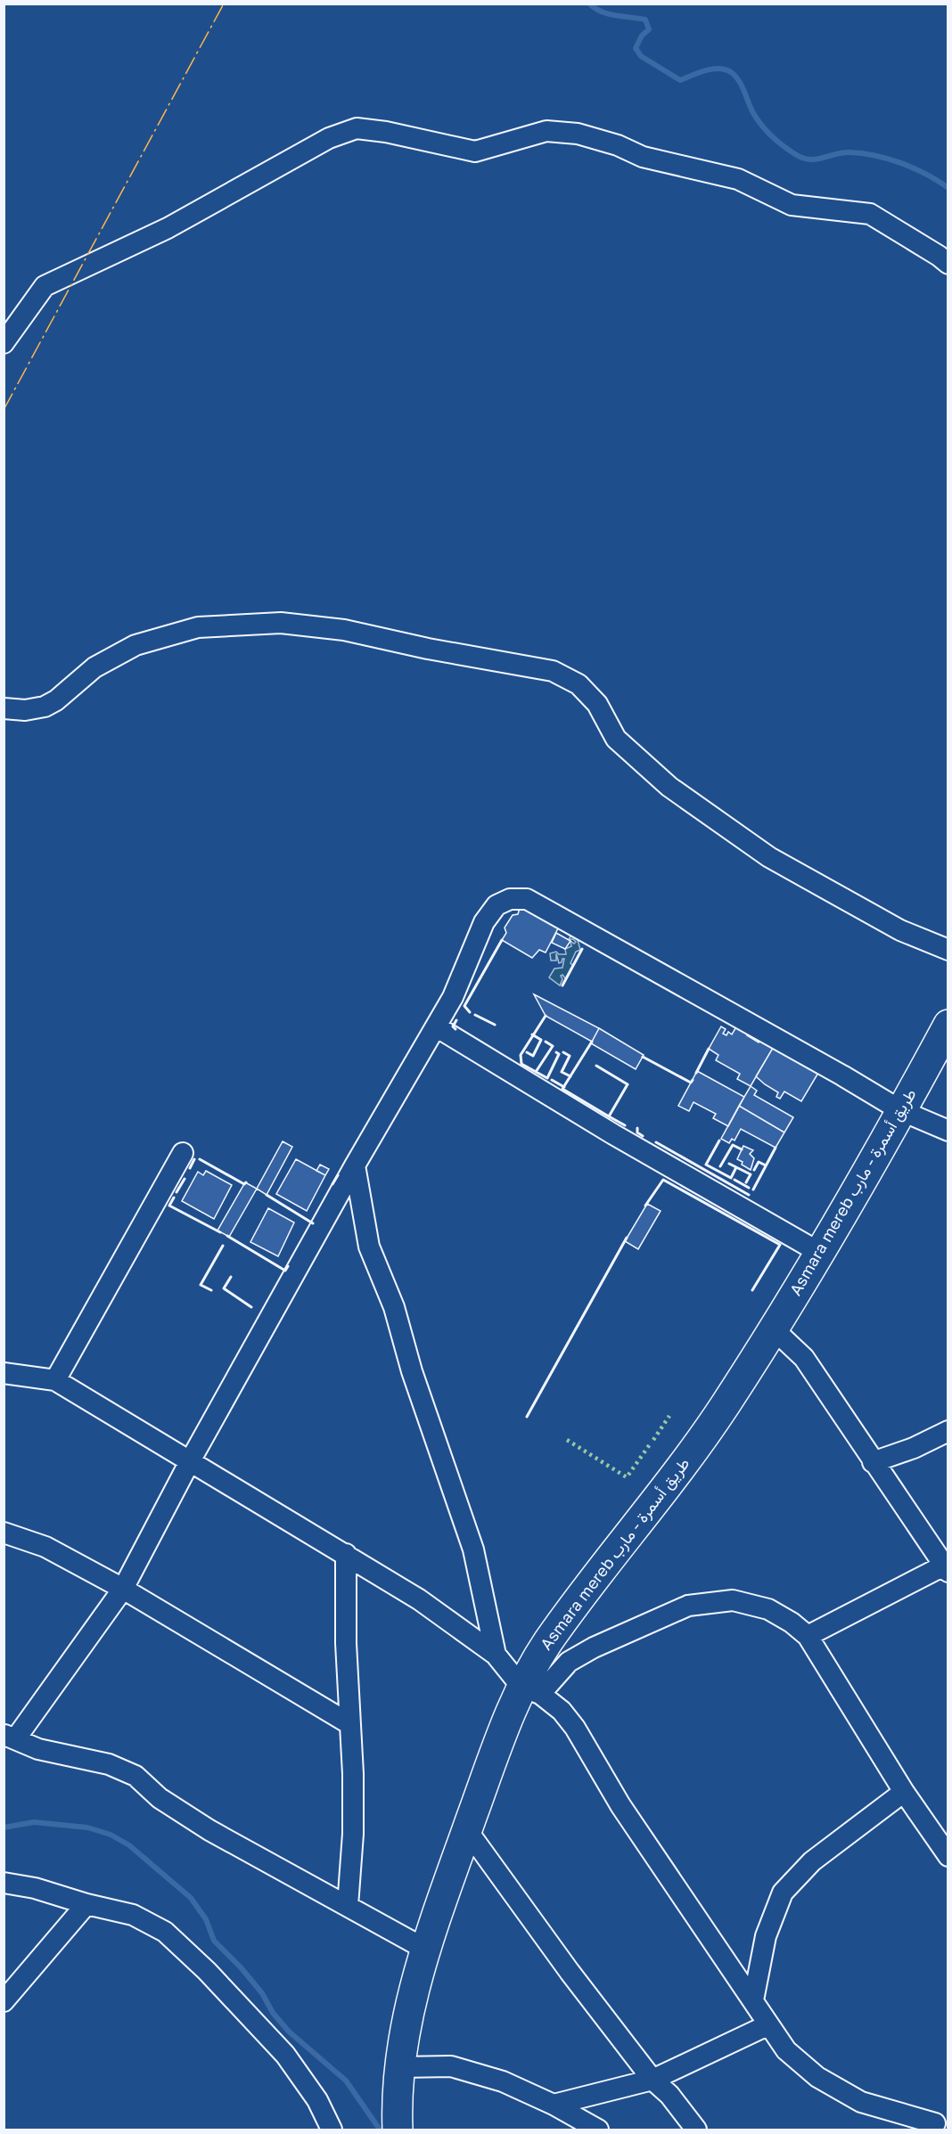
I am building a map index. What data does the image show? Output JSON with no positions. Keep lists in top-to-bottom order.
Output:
{
  "streets": {
    "highway": ["Asmara mereb طريق أسمرة - مارب"]
  }
}
